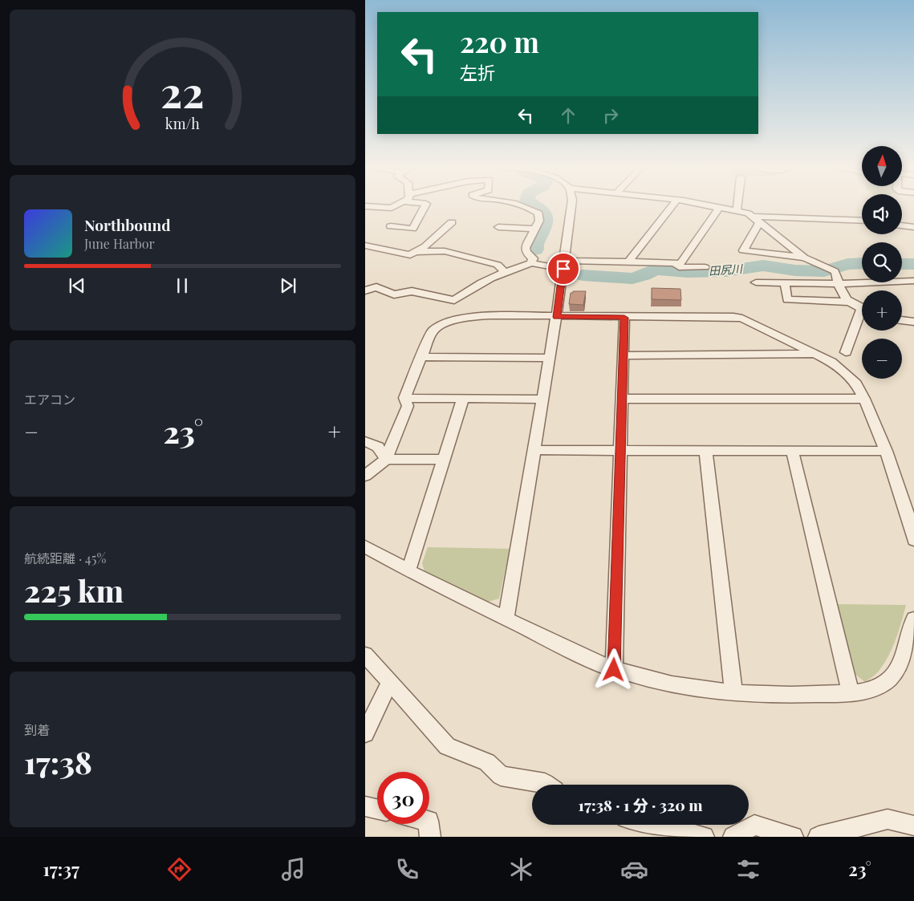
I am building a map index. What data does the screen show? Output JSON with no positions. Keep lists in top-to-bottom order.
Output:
{
  "water": ["田尻川"],
  "north": "top",
  "page": {
    "turn": ["220 m", "左折"],
    "map_buttons": ["+", "−"],
    "song": ["Northbound", "June Harbor"],
    "tile": [
      "エアコン",
      ["航続距離 · 45%", "225 km"],
      ["到着", "17:38"]
    ],
    "heat": ["−", "23°", "+"],
    "limit": "30",
    "trip": "17:38 · 1 分 · 320 m",
    "tabs": ["17:37", "23°"],
    "gauge": ["22", "km/h"]
  }
}
